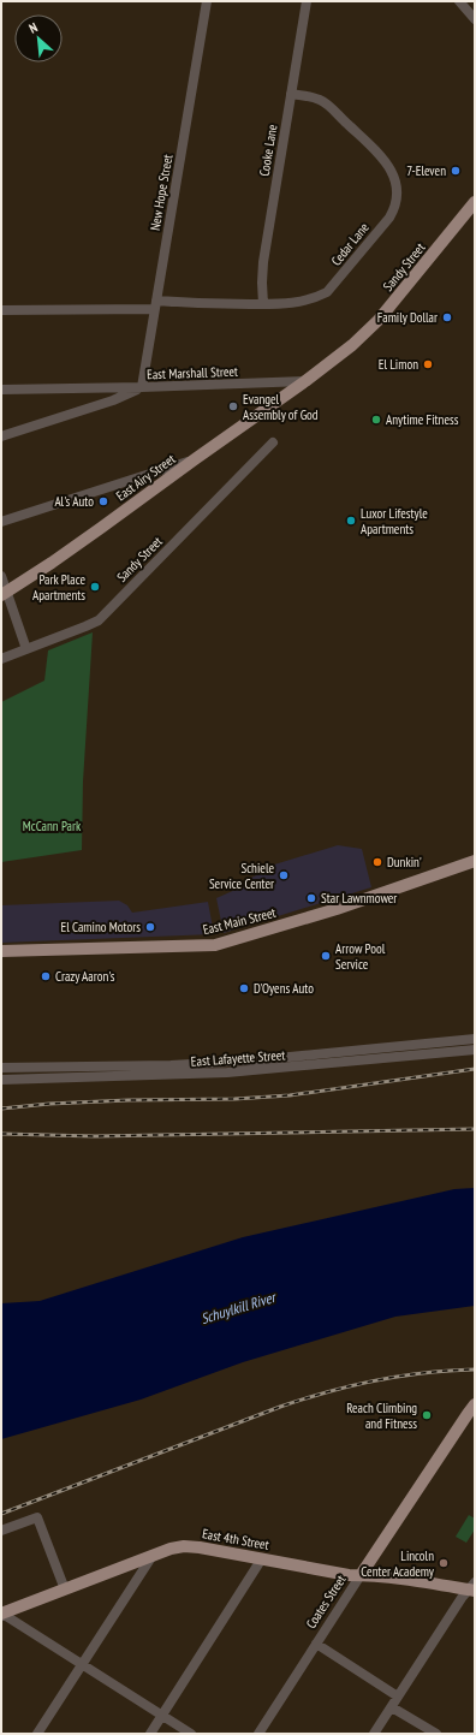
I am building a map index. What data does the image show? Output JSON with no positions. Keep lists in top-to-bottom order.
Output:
{
  "streets": {
    "main road": [
      "Sandy Street",
      "East Airy Street",
      "East Main Street",
      "East 4th Street",
      "Coates Street"
    ],
    "street": [
      "Cooke Lane",
      "New Hope Street",
      "Cedar Lane",
      "East Marshall Street",
      "East Lafayette Street"
    ]
  },
  "crossings": [
    ["Cooke Lane", "Cedar Lane"],
    ["New Hope Street", "Cedar Lane"],
    ["New Hope Street", "East Marshall Street"],
    ["Sandy Street", "East Marshall Street"],
    ["Sandy Street", "East Airy Street"],
    ["East Marshall Street", "East Airy Street"],
    ["East 4th Street", "Coates Street"]
  ],
  "water": ["Schuylkill River"],
  "parks": ["McCann Park"],
  "places": [
    "7-Eleven",
    "Family Dollar",
    "El Limon",
    "Evangel Assembly of God",
    "Anytime Fitness",
    "Al's Auto",
    "Luxor Lifestyle Apartments",
    "Park Place Apartments",
    "Dunkin'",
    "Schiele Service Center",
    "Star Lawnmower",
    "El Camino Motors",
    "Arrow Pool Service",
    "Crazy Aaron's",
    "D'Oyens Auto",
    "Reach Climbing and Fitness",
    "Lincoln Center Academy"
  ],
  "north": "top left"
}
